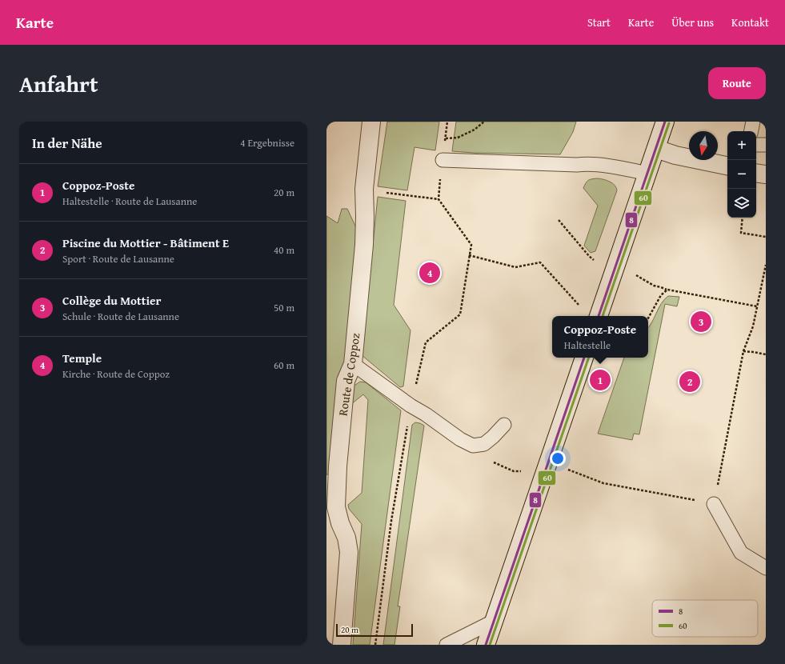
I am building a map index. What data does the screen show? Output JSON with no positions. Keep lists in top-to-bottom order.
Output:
{
  "streets": {
    "street": ["Route de Coppoz"]
  },
  "lines": ["transit line 8", "transit line 60"],
  "legend": ["8", "60"],
  "scale_bar": "20 m",
  "north": "bottom",
  "page": {
    "header": "Karte",
    "nav": [
      "Start",
      "Karte",
      "Über uns",
      "Kontakt"
    ],
    "title": "Anfahrt",
    "buttons": "Route",
    "heading": ["In der Nähe", "4 Ergebnisse"],
    "map_buttons": ["+", "−"],
    "list": [
      {
        "mark": "1",
        "name": "Coppoz-Poste",
        "note": "Haltestelle · Route de Lausanne",
        "value": "20 m"
      },
      {
        "mark": "2",
        "name": "Piscine du Mottier - Bâtiment E",
        "note": "Sport · Route de Lausanne",
        "value": "40 m"
      },
      {
        "mark": "3",
        "name": "Collège du Mottier",
        "note": "Schule · Route de Lausanne",
        "value": "50 m"
      },
      {
        "mark": "4",
        "name": "Temple",
        "note": "Kirche · Route de Coppoz",
        "value": "60 m"
      }
    ],
    "pins": [
      "4",
      "3",
      "1",
      "2"
    ],
    "popup": ["Coppoz-Poste", "Haltestelle"],
    "scale": "20 m"
  }
}
